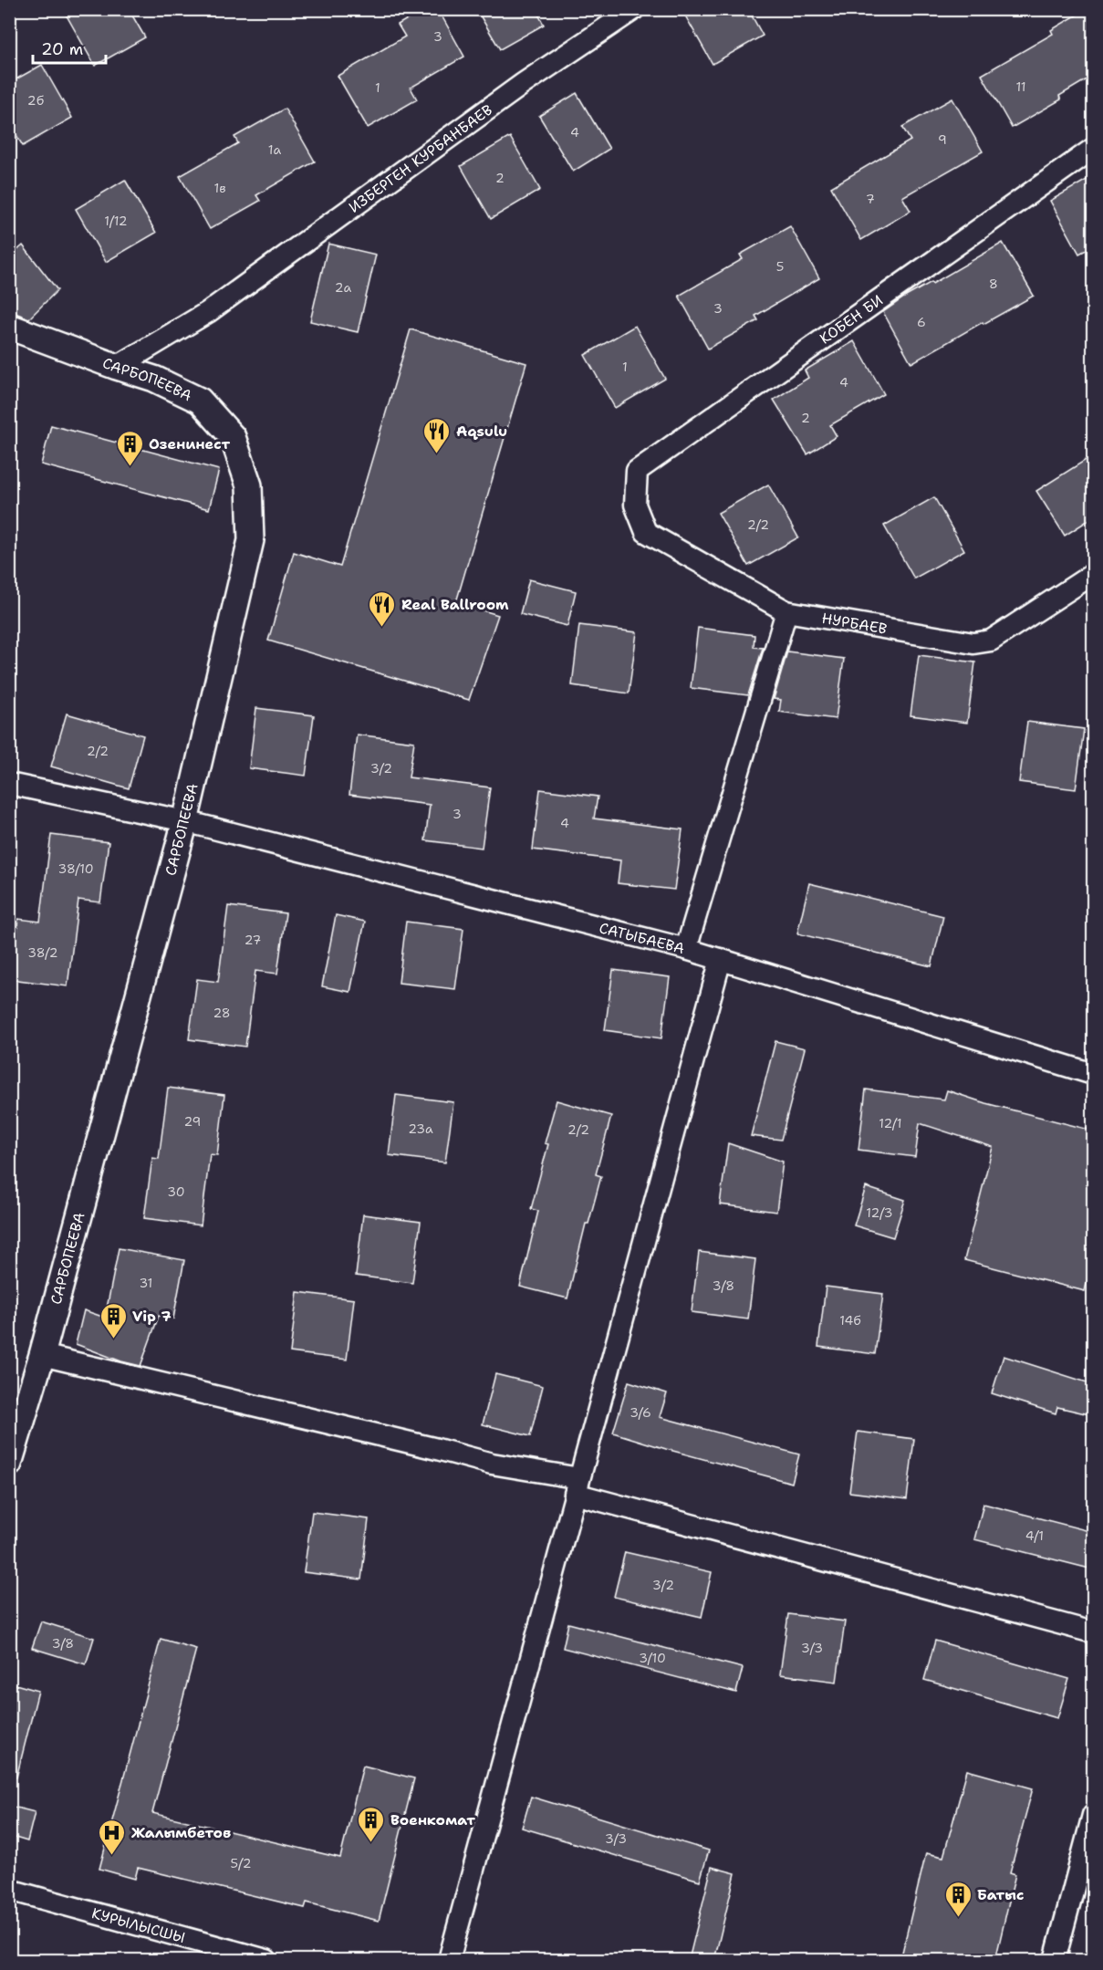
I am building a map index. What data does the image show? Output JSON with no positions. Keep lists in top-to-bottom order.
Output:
{
  "streets": {
    "street": [
      "ИЗБЕРГЕН КУРБАНБАЕВ",
      "КОБЕН БИ",
      "САРБОПЕЕВА",
      "НУРБАЕВ",
      "САТЫБАЕВА",
      "КУРЫЛЫСШЫ"
    ]
  },
  "crossings": [
    ["ИЗБЕРГЕН КУРБАНБАЕВ", "САРБОПЕЕВА"],
    ["КОБЕН БИ", "НУРБАЕВ"],
    ["САРБОПЕЕВА", "САТЫБАЕВА"]
  ],
  "places": {
    "restaurant": ["Aqsulu", "Real Ballroom"],
    "building": [
      "Озенинест",
      "Vip 7",
      "Военкомат",
      "Батыс"
    ],
    "hospital": ["Жалымбетов"]
  },
  "house_numbers": [
    "3",
    "11",
    "1",
    "2б",
    "4",
    "9",
    "1а",
    "2",
    "1в",
    "7",
    "1/12",
    "5",
    "8",
    "2а",
    "3",
    "6",
    "1",
    "4",
    "2",
    "2/2",
    "2/2",
    "3/2",
    "3",
    "4",
    "38/10",
    "27",
    "38/2",
    "28",
    "29",
    "12/1",
    "23а",
    "2/2",
    "30",
    "12/3",
    "31",
    "3/8",
    "14б",
    "3/6",
    "4/1",
    "3/2",
    "3/8",
    "3/3",
    "3/10",
    "3/3",
    "5/2"
  ],
  "scale_bar": "20 m"
}
